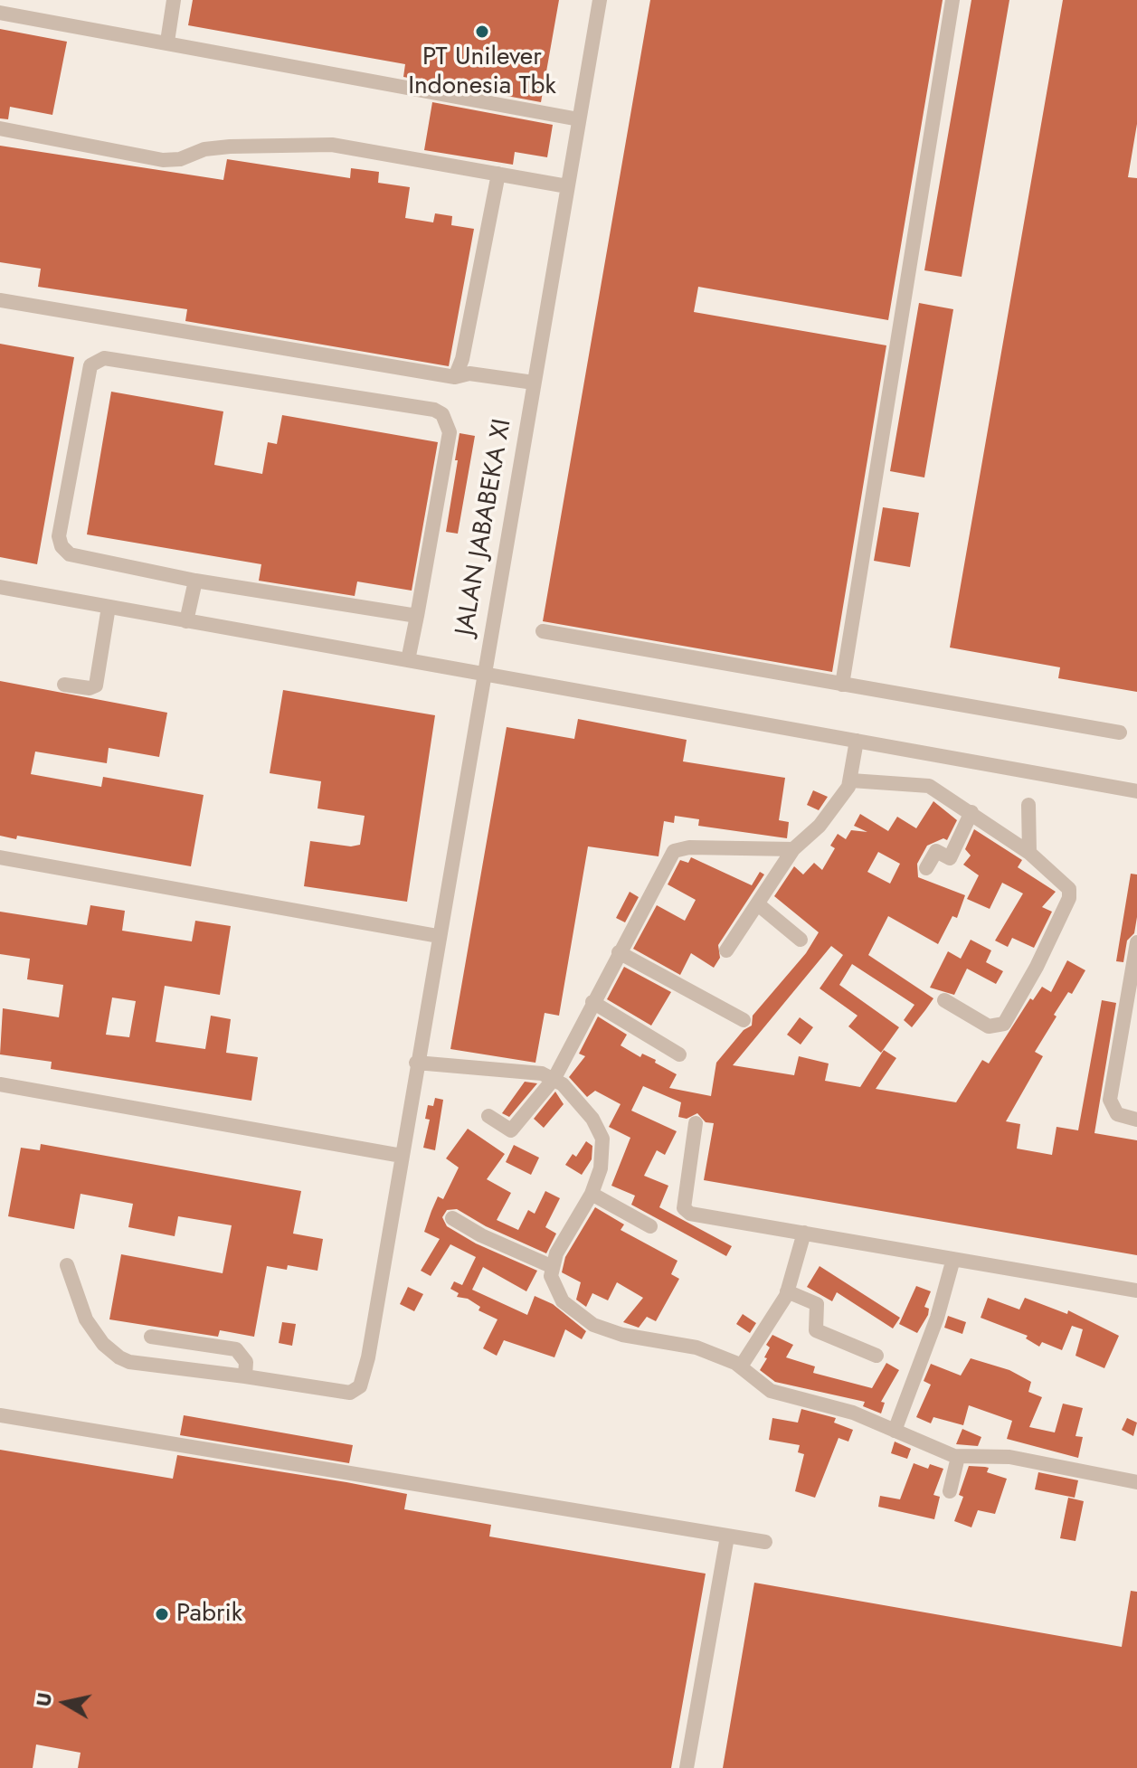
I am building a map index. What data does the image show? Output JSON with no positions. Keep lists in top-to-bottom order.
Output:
{
  "streets": {
    "street": ["JALAN JABABEKA XI"]
  },
  "places": ["PT Unilever Indonesia Tbk", "Pabrik"],
  "north": "left"
}
